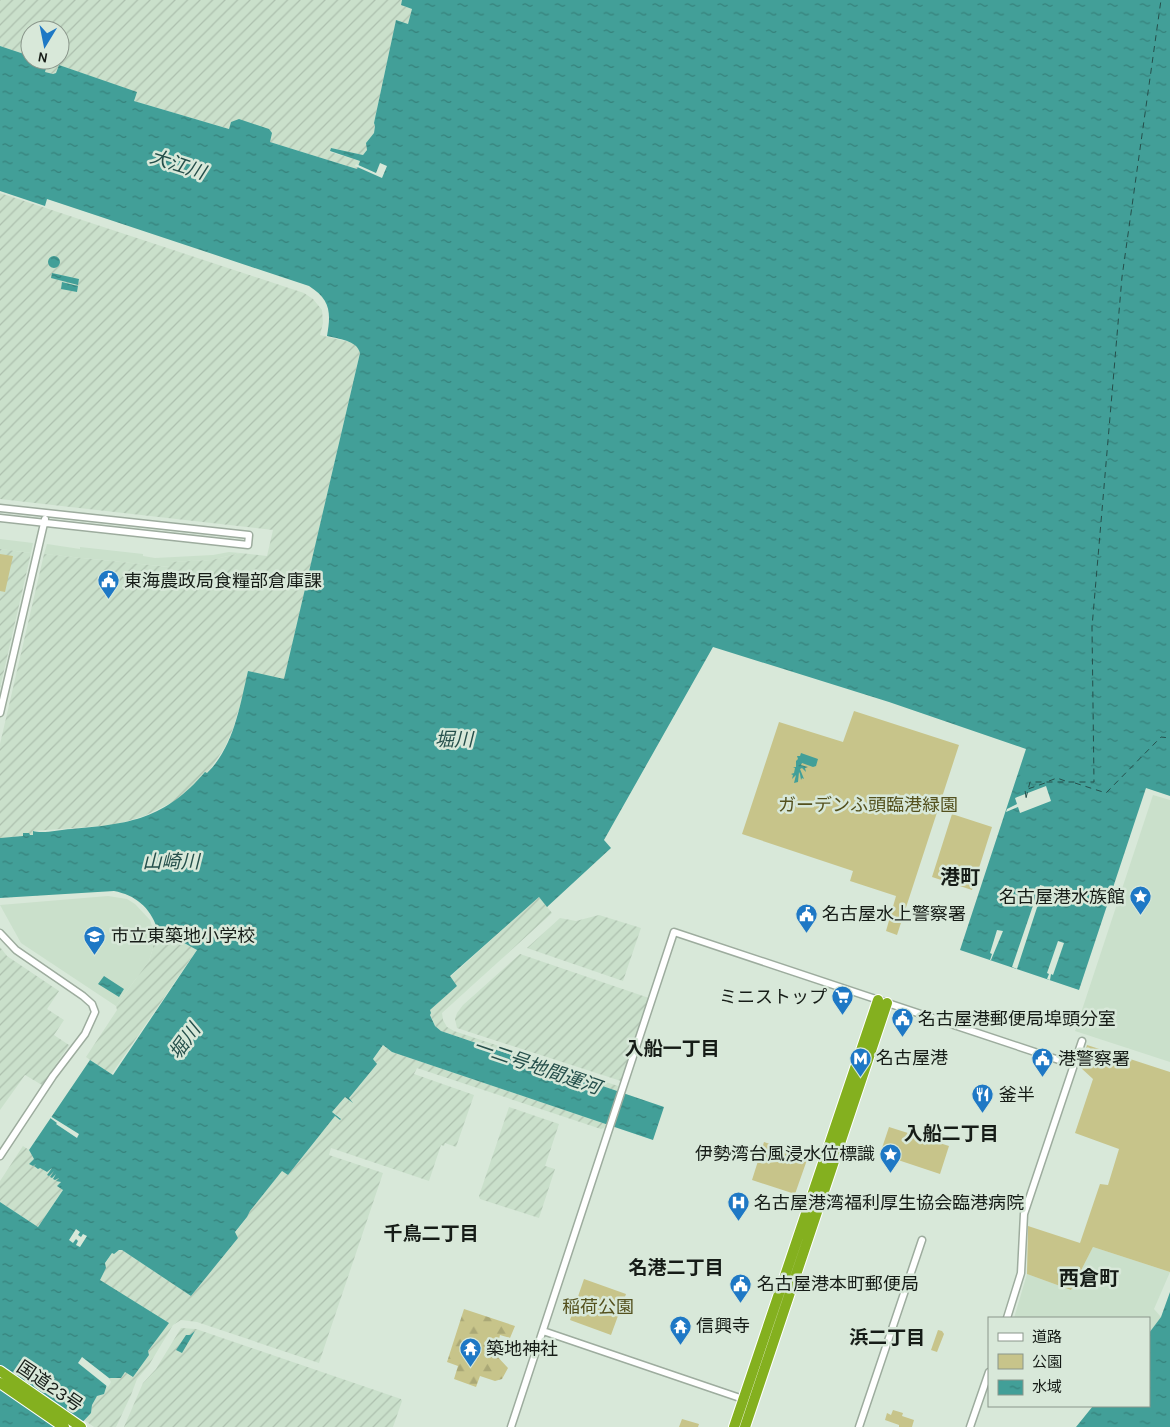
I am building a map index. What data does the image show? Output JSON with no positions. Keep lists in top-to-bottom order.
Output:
{
  "streets": {
    "highway": ["国道23号"]
  },
  "districts": [
    "港町",
    "入船一丁目",
    "入船二丁目",
    "千鳥二丁目",
    "名港二丁目",
    "西倉町",
    "浜二丁目"
  ],
  "water": [
    "大江川",
    "堀川",
    "山崎川",
    "一二号地間運河"
  ],
  "parks": ["ガーデンふ頭臨港緑園", "稲荷公園"],
  "places": {
    "public building": [
      "東海農政局食糧部倉庫課",
      "名古屋水上警察署",
      "名古屋港郵便局埠頭分室",
      "港警察署",
      "名古屋港本町郵便局"
    ],
    "place": ["名古屋港水族館", "伊勢湾台風浸水位標識"],
    "school or university": ["市立東築地小学校"],
    "supermarket": ["ミニストップ"],
    "metro station": ["名古屋港"],
    "restaurant": ["釜半"],
    "hospital": ["名古屋港湾福利厚生協会臨港病院"],
    "temple": ["信興寺", "築地神社"]
  },
  "legend": ["道路", "公園", "水域"],
  "north": "bottom"
}
